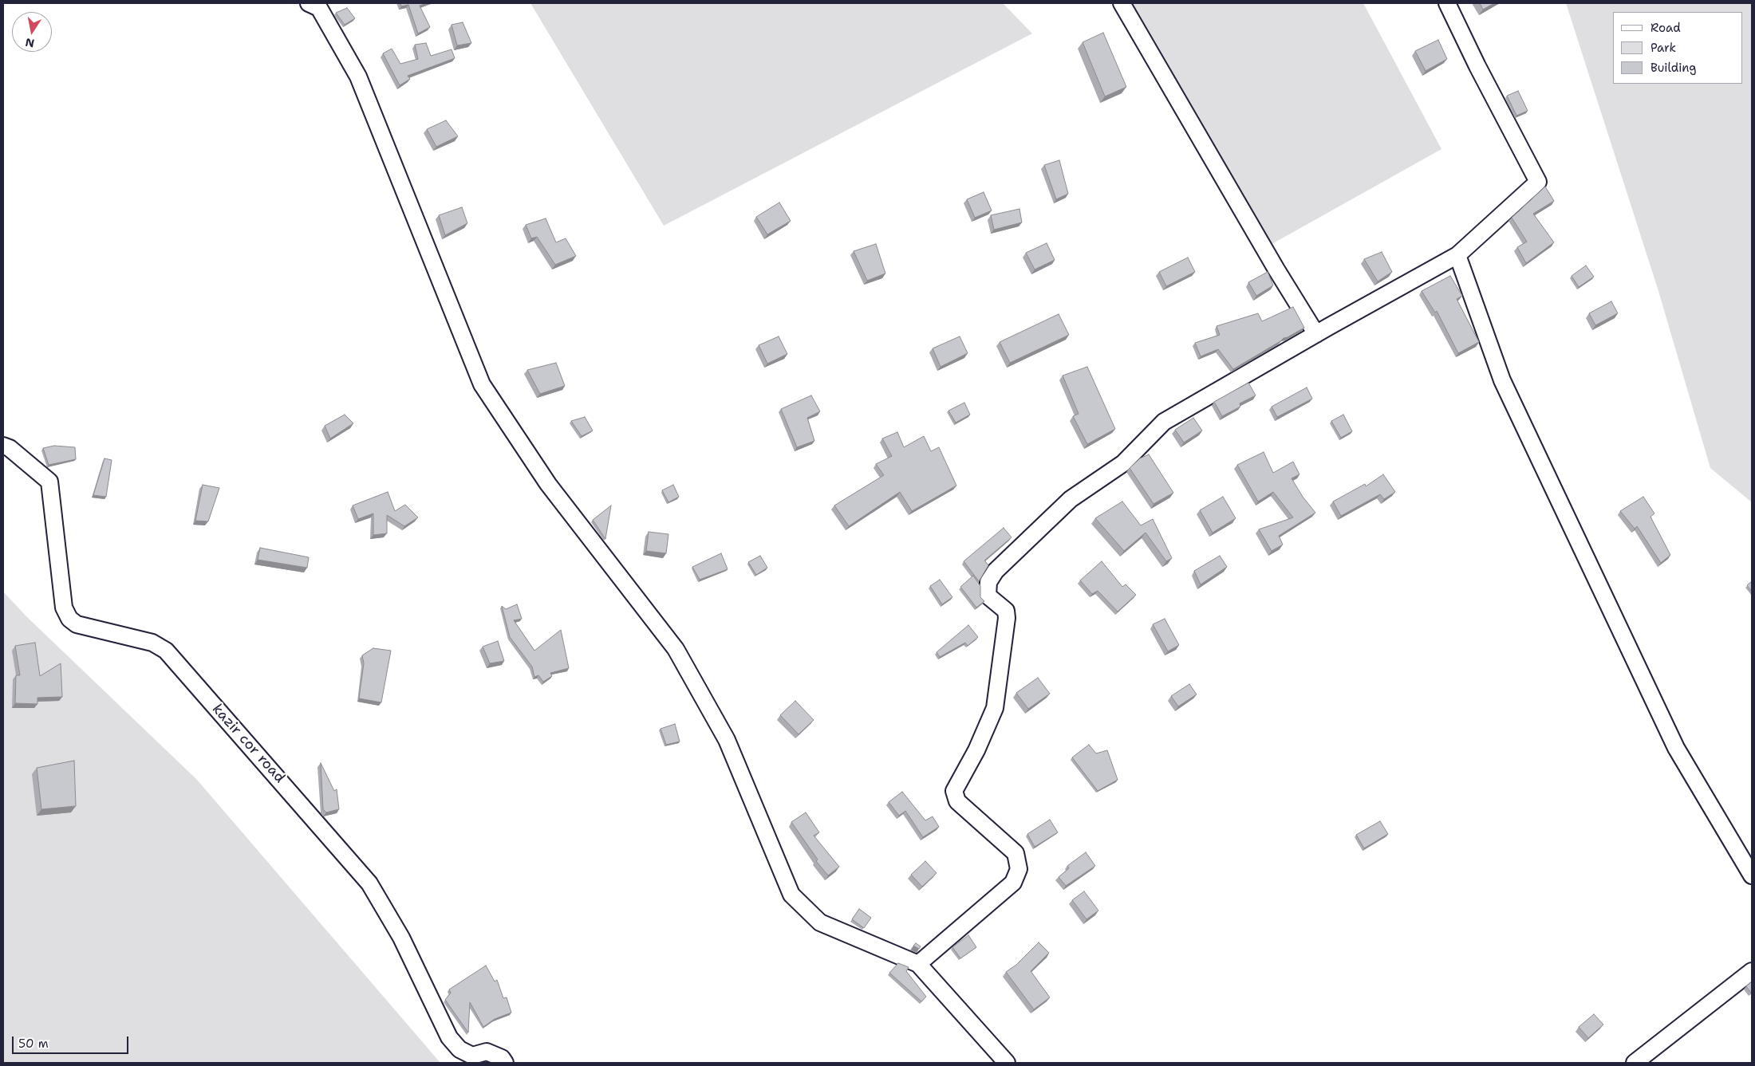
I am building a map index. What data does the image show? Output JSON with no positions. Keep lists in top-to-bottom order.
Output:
{
  "streets": {
    "street": ["kazir cor road"]
  },
  "legend": ["Road", "Park", "Building"],
  "scale_bar": "50 m",
  "north": "bottom"
}
